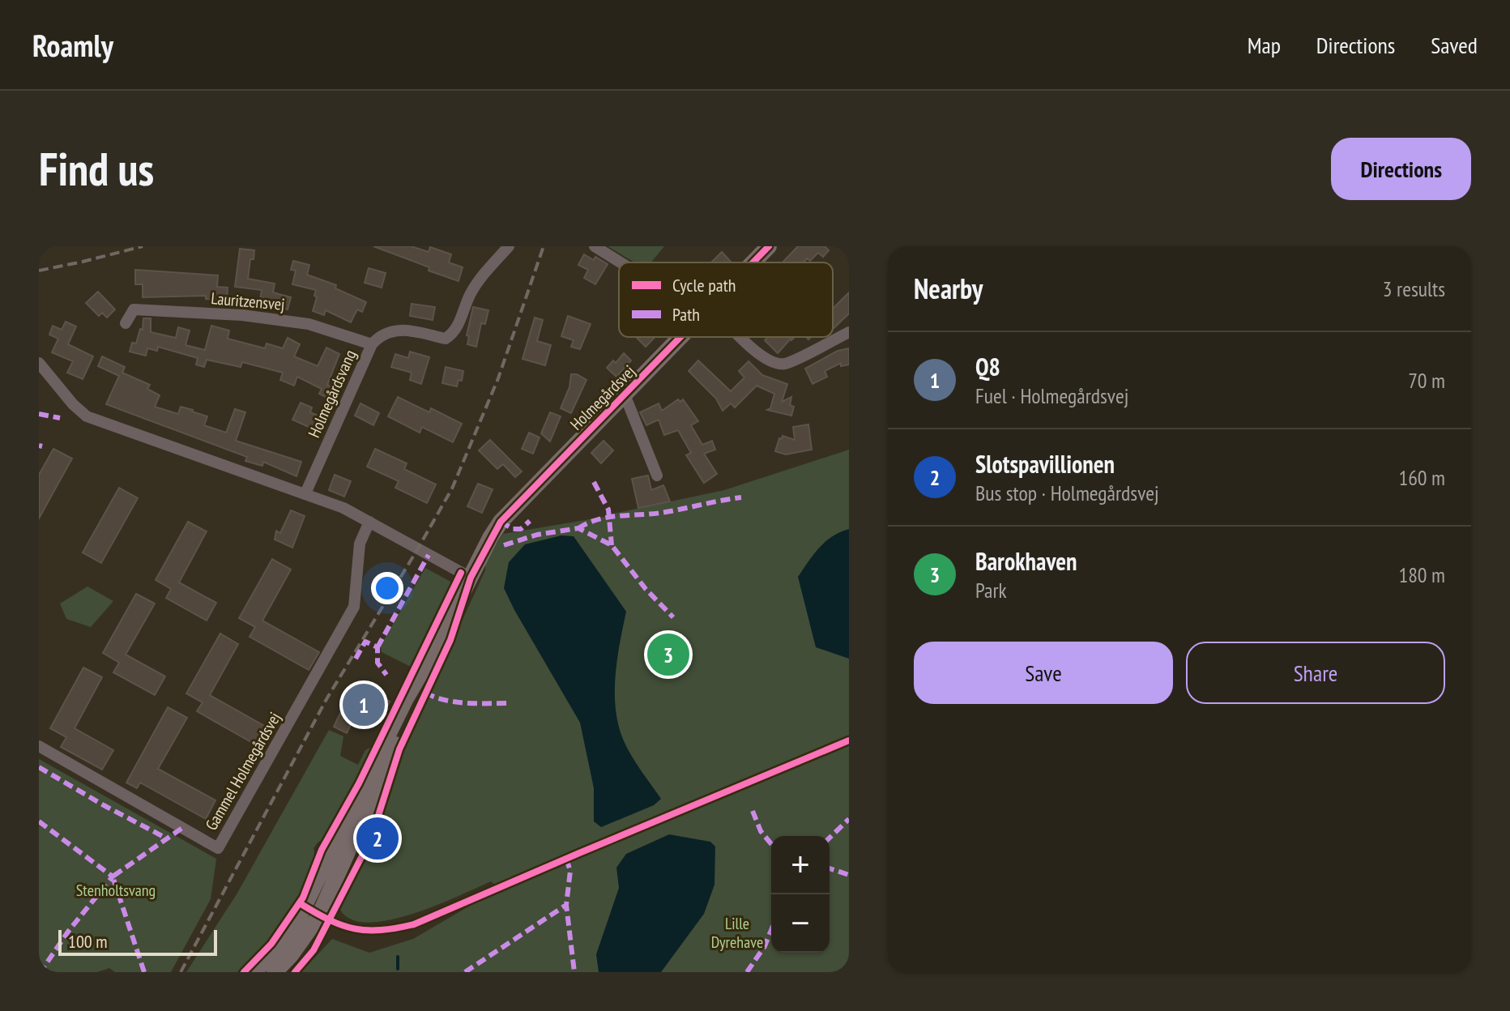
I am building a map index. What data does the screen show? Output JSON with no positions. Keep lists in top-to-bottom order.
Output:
{
  "streets": {
    "street": [
      "Lauritzensvej",
      "Holmegårdsvang",
      "Holmegårdsvej",
      "Gammel Holmegårdsvej"
    ]
  },
  "crossings": [
    ["Lauritzensvej", "Holmegårdsvang"]
  ],
  "parks": ["Stenholtsvang", "Lille Dyrehave"],
  "legend": ["Cycle path", "Path"],
  "scale_bar": "100 m",
  "page": {
    "header": "Roamly",
    "nav": ["Map", "Directions", "Saved"],
    "buttons": [
      "Directions",
      ["Save", "Share"]
    ],
    "title": "Find us",
    "heading": ["Nearby", "3 results"],
    "list": [
      {
        "mark": "1",
        "name": "Q8",
        "note": "Fuel · Holmegårdsvej",
        "value": "70 m"
      },
      {
        "mark": "2",
        "name": "Slotspavillionen",
        "note": "Bus stop · Holmegårdsvej",
        "value": "160 m"
      },
      {
        "mark": "3",
        "name": "Barokhaven",
        "note": "Park",
        "value": "180 m"
      }
    ],
    "pins": ["3", "1", "2"],
    "map_buttons": ["+", "−"],
    "scale": "100 m"
  }
}
